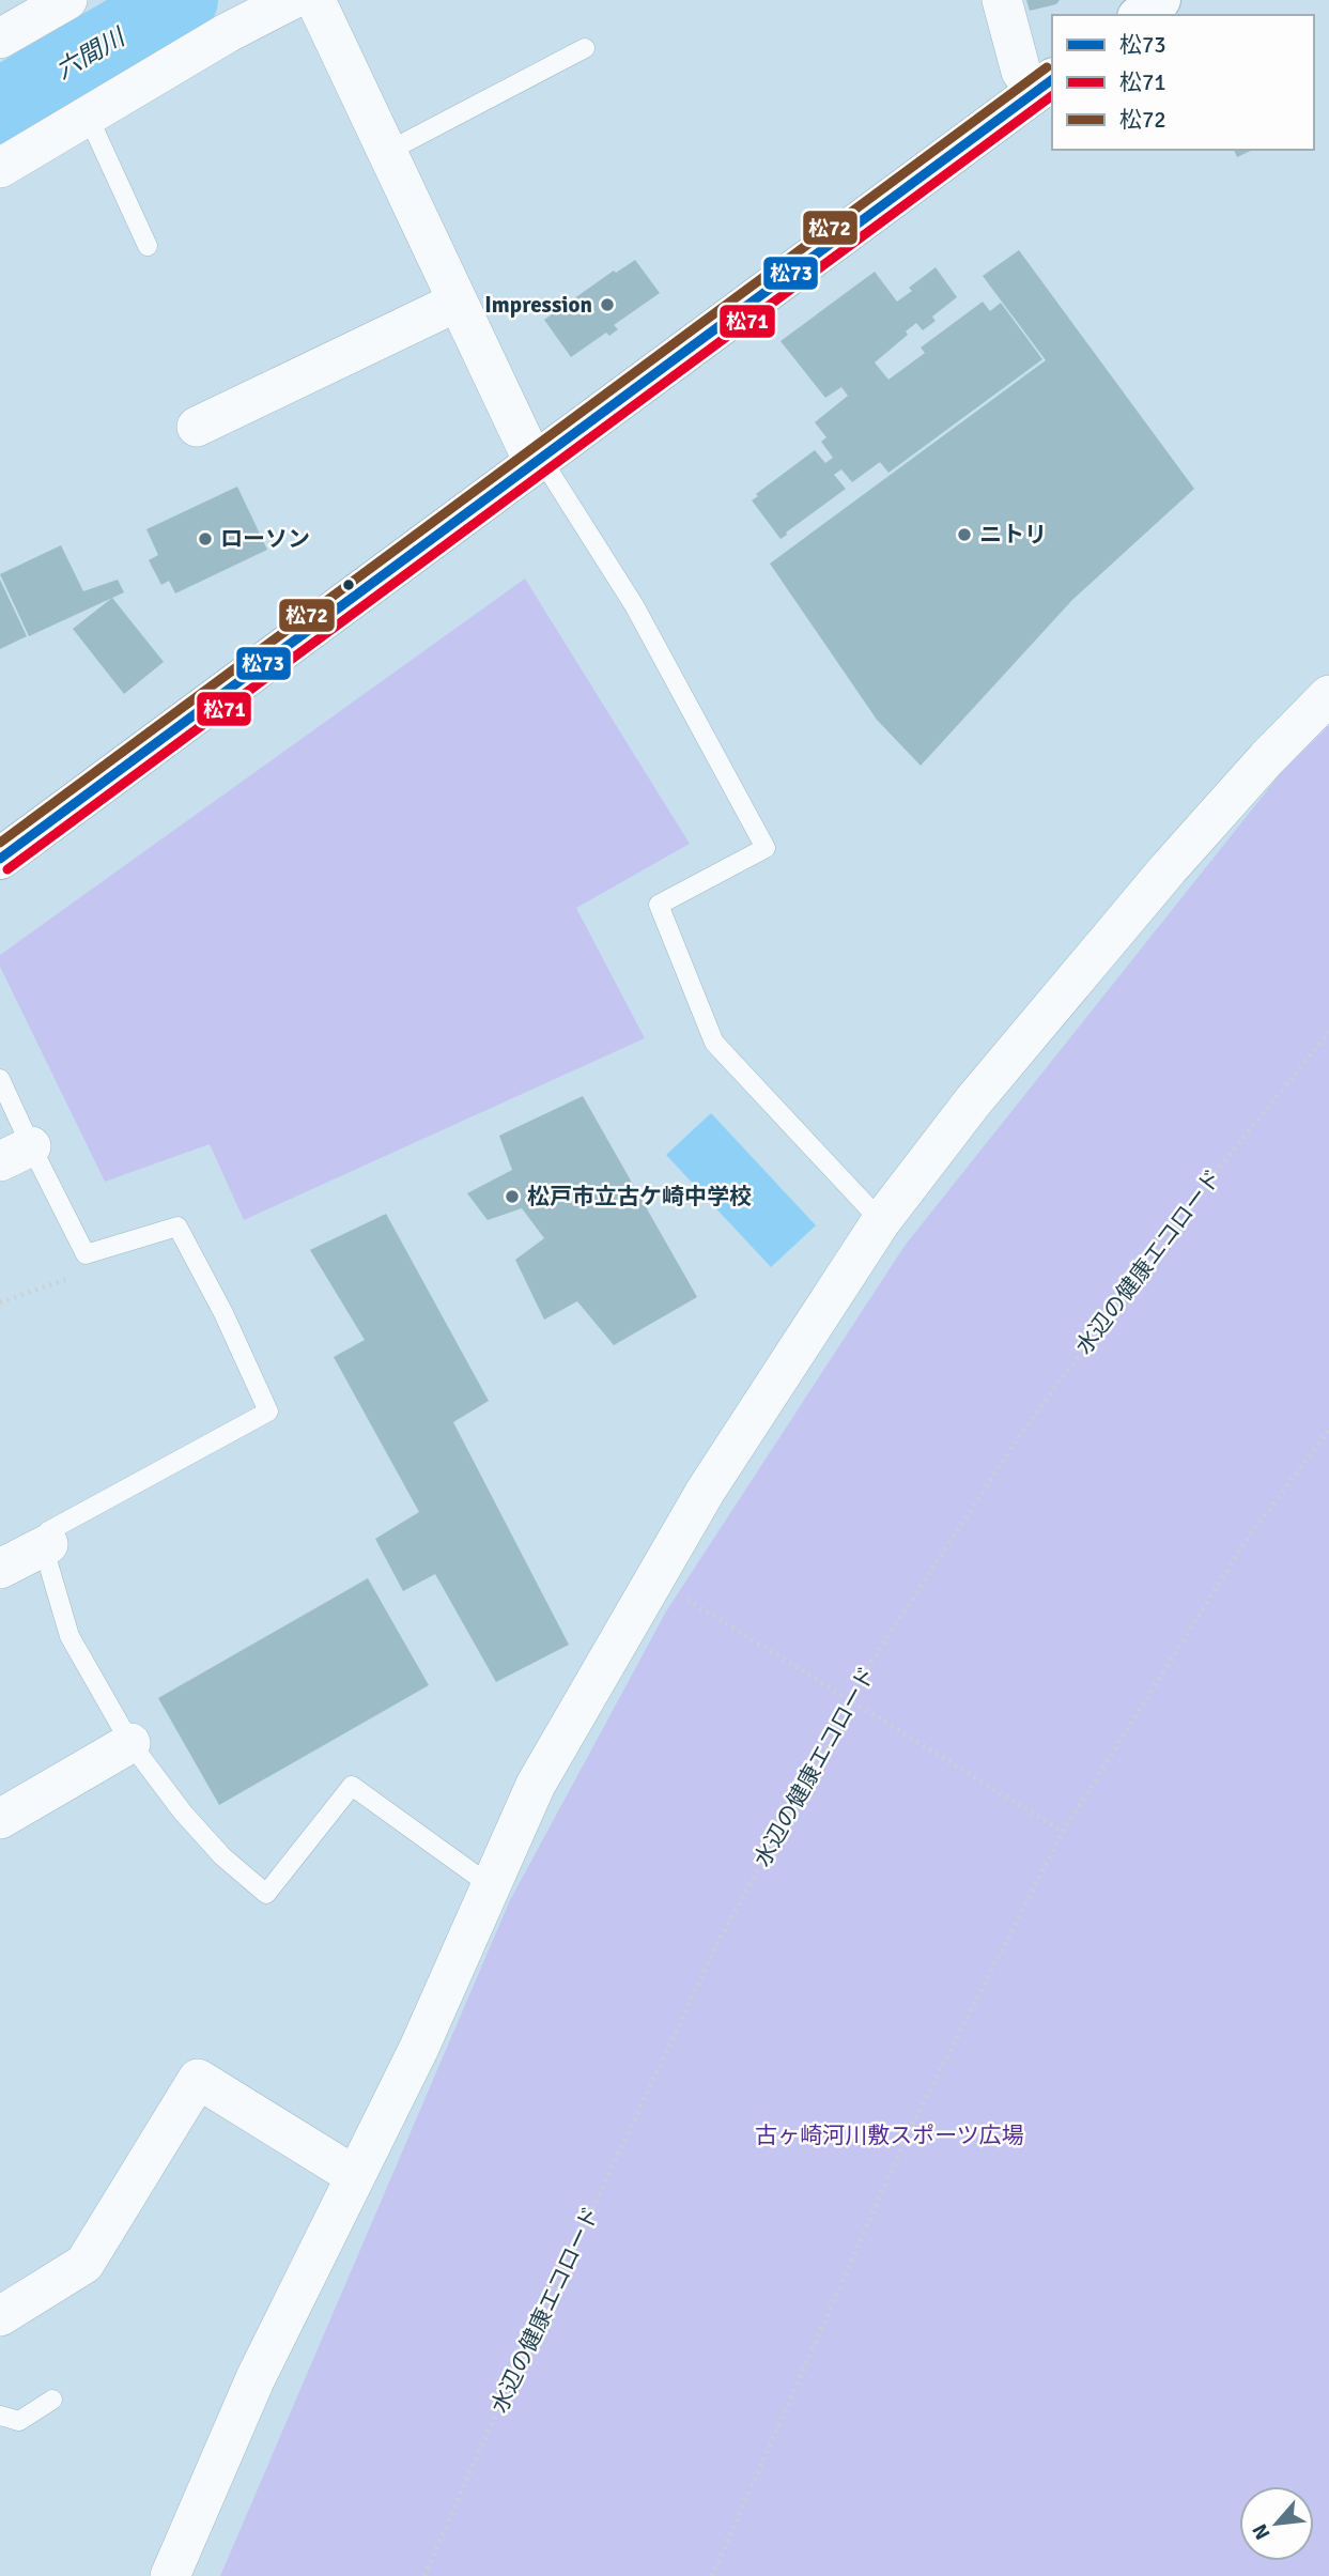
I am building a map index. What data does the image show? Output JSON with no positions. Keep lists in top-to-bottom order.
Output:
{
  "streets": {
    "path": ["水辺の健康エコロード"]
  },
  "water": ["六間川"],
  "parks": ["古ヶ崎河川敷スポーツ広場"],
  "places": [
    "Impression",
    "ニトリ",
    "ローソン",
    "松戸市立古ケ崎中学校"
  ],
  "lines": ["transit line 松72", "transit line 松73", "transit line 松71"],
  "legend": ["松73", "松71", "松72"],
  "north": "bottom left"
}
